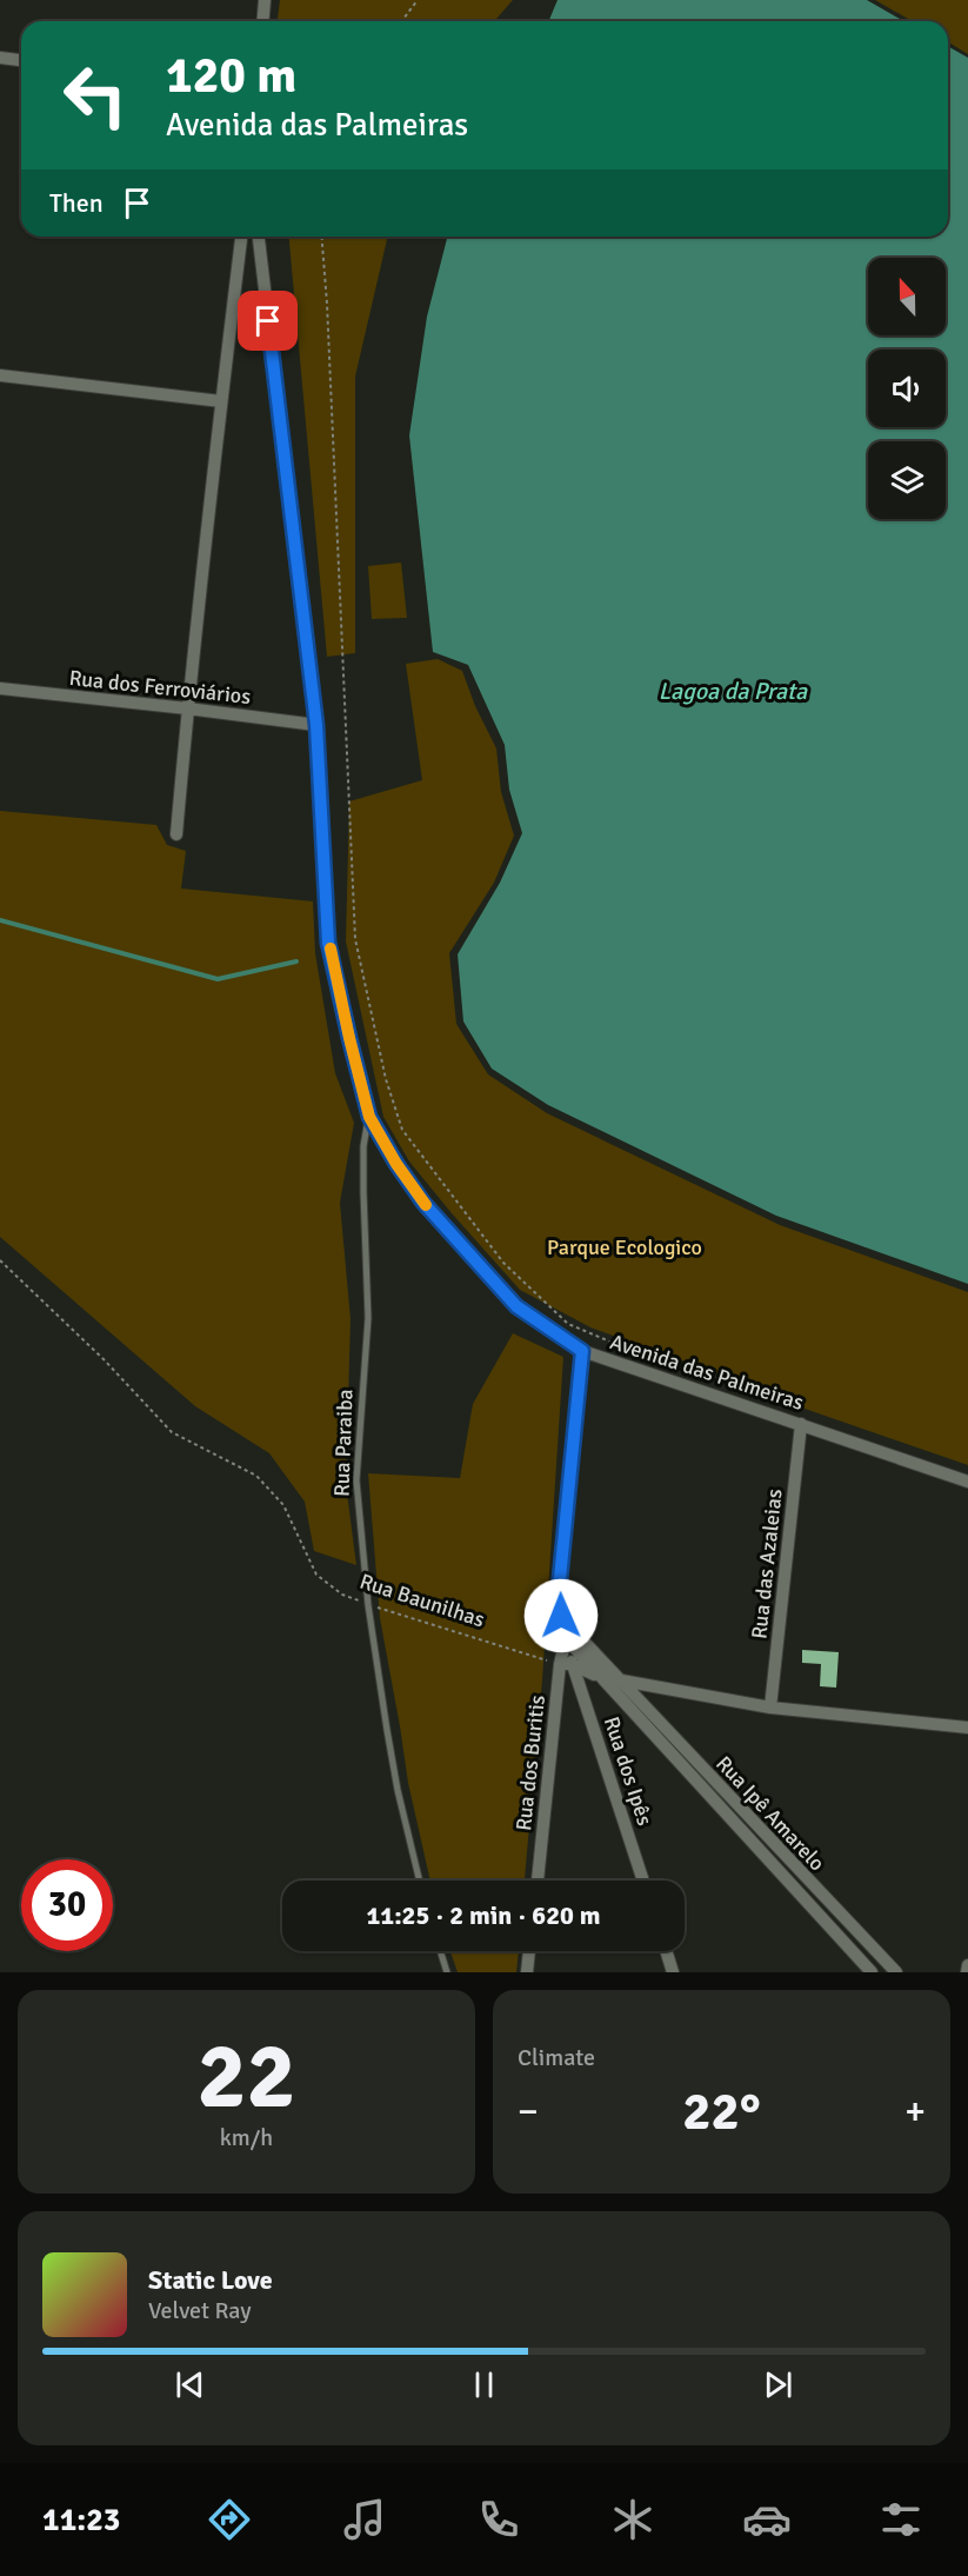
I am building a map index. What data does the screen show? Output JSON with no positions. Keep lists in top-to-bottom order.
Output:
{
  "streets": {
    "street": [
      "Rua dos Ferroviários",
      "Avenida das Palmeiras",
      "Rua das Azaleias",
      "Rua dos Buritis",
      "Rua dos Ipês",
      "Rua Ipê Amarelo"
    ],
    "lane": ["Rua Paraiba"],
    "path": ["Rua Baunilhas"]
  },
  "crossings": [
    ["Rua dos Ferroviários", "Avenida das Palmeiras"],
    ["Avenida das Palmeiras", "Rua Paraiba"],
    ["Avenida das Palmeiras", "Rua das Azaleias"],
    ["Avenida das Palmeiras", "Rua dos Buritis"],
    ["Rua Paraiba", "Rua Baunilhas"],
    ["Rua Baunilhas", "Rua dos Buritis"],
    ["Rua Baunilhas", "Rua dos Ipês"],
    ["Rua dos Buritis", "Rua dos Ipês"]
  ],
  "water": ["Lagoa da Prata"],
  "parks": ["Parque Ecologico"],
  "north": "top",
  "page": {
    "turn": ["120 m", "Avenida das Palmeiras"],
    "then": "Then",
    "limit": "30",
    "trip": "11:25 · 2 min · 620 m",
    "tile": [
      ["22", "km/h"],
      "Climate"
    ],
    "heat": ["−", "22°", "+"],
    "song": ["Static Love", "Velvet Ray"],
    "tabs": "11:23"
  }
}
